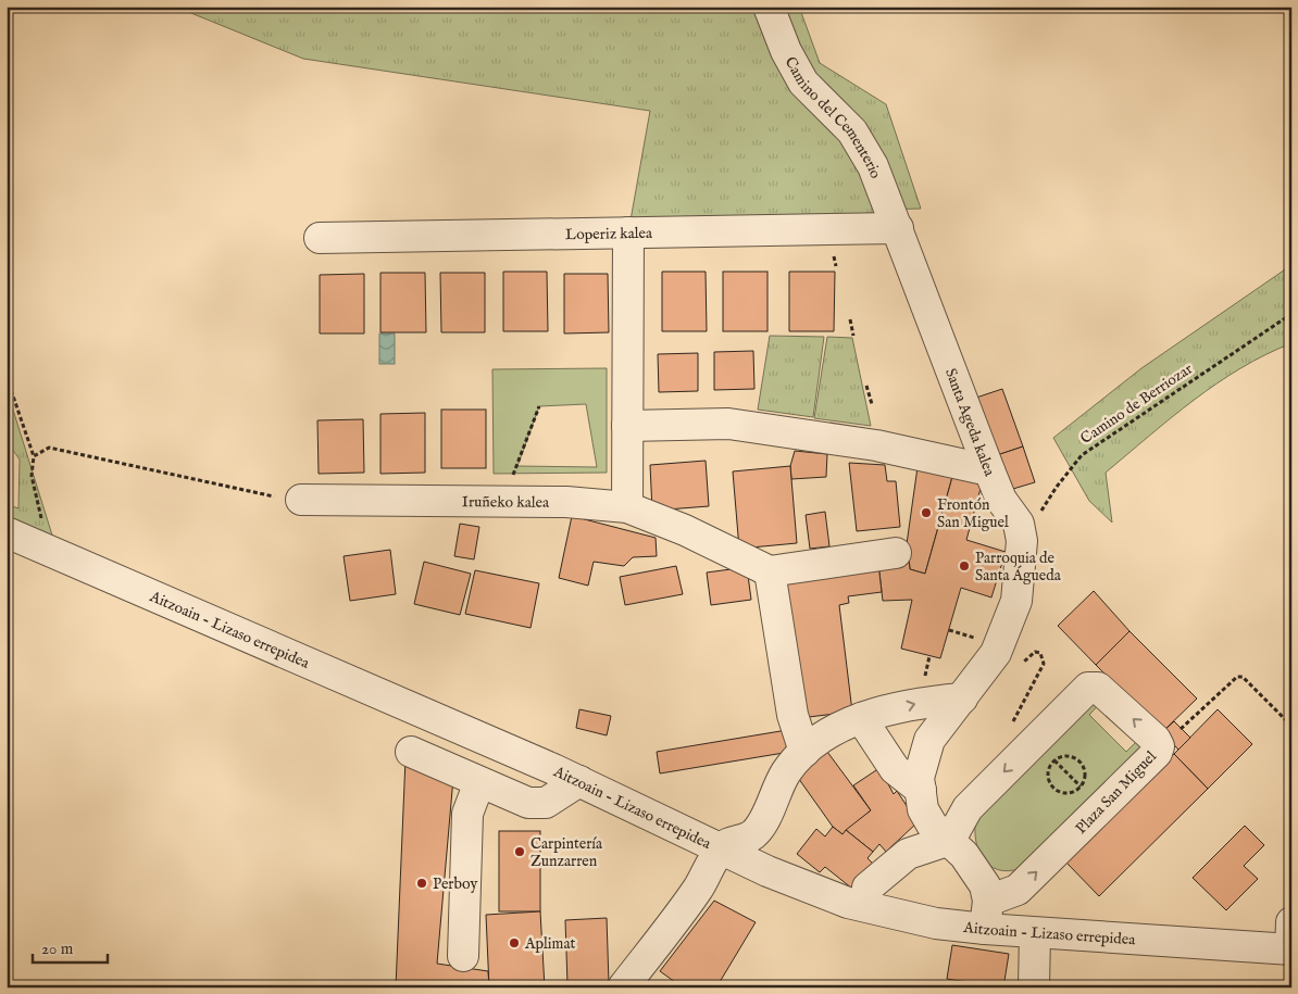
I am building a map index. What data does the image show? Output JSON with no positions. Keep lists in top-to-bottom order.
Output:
{
  "streets": {
    "street": [
      "Camino del Cementerio",
      "Loperiz kalea",
      "Santa Ageda kalea",
      "Iruñeko kalea",
      "Aitzoain - Lizaso errepidea",
      "Plaza San Miguel"
    ],
    "path": ["Camino de Berriozar"]
  },
  "crossings": [
    ["Camino del Cementerio", "Loperiz kalea"],
    ["Camino del Cementerio", "Santa Ageda kalea"],
    ["Loperiz kalea", "Santa Ageda kalea"],
    ["Camino de Berriozar", "Santa Ageda kalea"],
    ["Santa Ageda kalea", "Aitzoain - Lizaso errepidea"],
    ["Santa Ageda kalea", "Plaza San Miguel"],
    ["Aitzoain - Lizaso errepidea", "Plaza San Miguel"]
  ],
  "places": [
    "Frontón San Miguel",
    "Parroquia de Santa Águeda",
    "Carpintería Zunzarren",
    "Perboy",
    "Aplimat"
  ],
  "scale_bar": "20 m"
}
